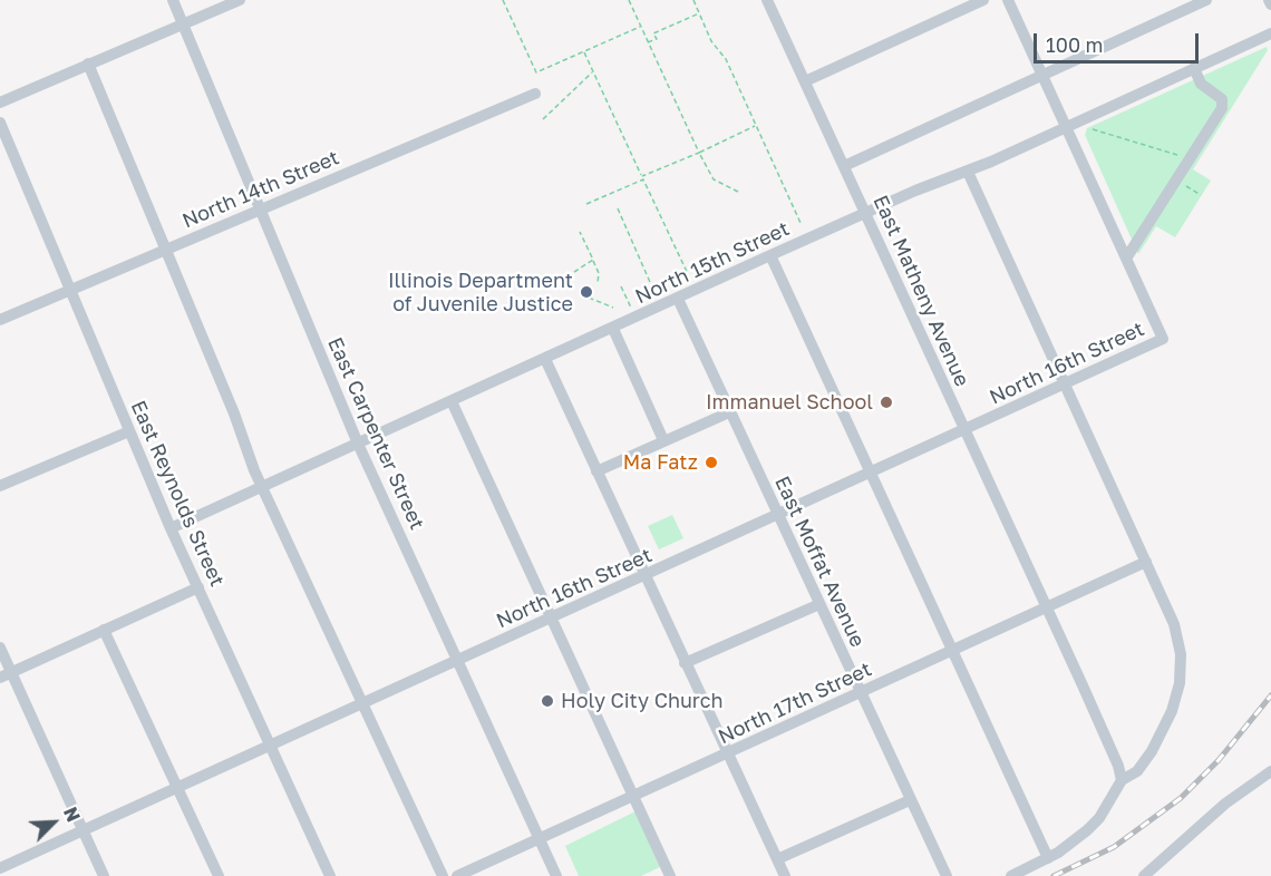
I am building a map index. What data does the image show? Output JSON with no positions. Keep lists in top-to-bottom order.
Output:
{
  "streets": {
    "street": [
      "North 14th Street",
      "North 15th Street",
      "East Matheny Avenue",
      "North 16th Street",
      "East Carpenter Street",
      "East Reynolds Street",
      "East Moffat Avenue",
      "North 17th Street"
    ]
  },
  "crossings": [
    ["North 14th Street", "East Carpenter Street"],
    ["North 14th Street", "East Reynolds Street"],
    ["North 15th Street", "East Matheny Avenue"],
    ["North 15th Street", "East Carpenter Street"],
    ["North 15th Street", "East Reynolds Street"],
    ["North 15th Street", "East Moffat Avenue"],
    ["East Matheny Avenue", "North 16th Street"],
    ["East Matheny Avenue", "North 17th Street"],
    ["North 16th Street", "East Carpenter Street"],
    ["North 16th Street", "East Reynolds Street"],
    ["North 16th Street", "East Moffat Avenue"],
    ["East Carpenter Street", "North 17th Street"],
    ["East Moffat Avenue", "North 17th Street"]
  ],
  "places": [
    "Illinois Department of Juvenile Justice",
    "Immanuel School",
    "Ma Fatz",
    "Holy City Church"
  ],
  "scale_bar": "100 m",
  "north": "top right"
}
